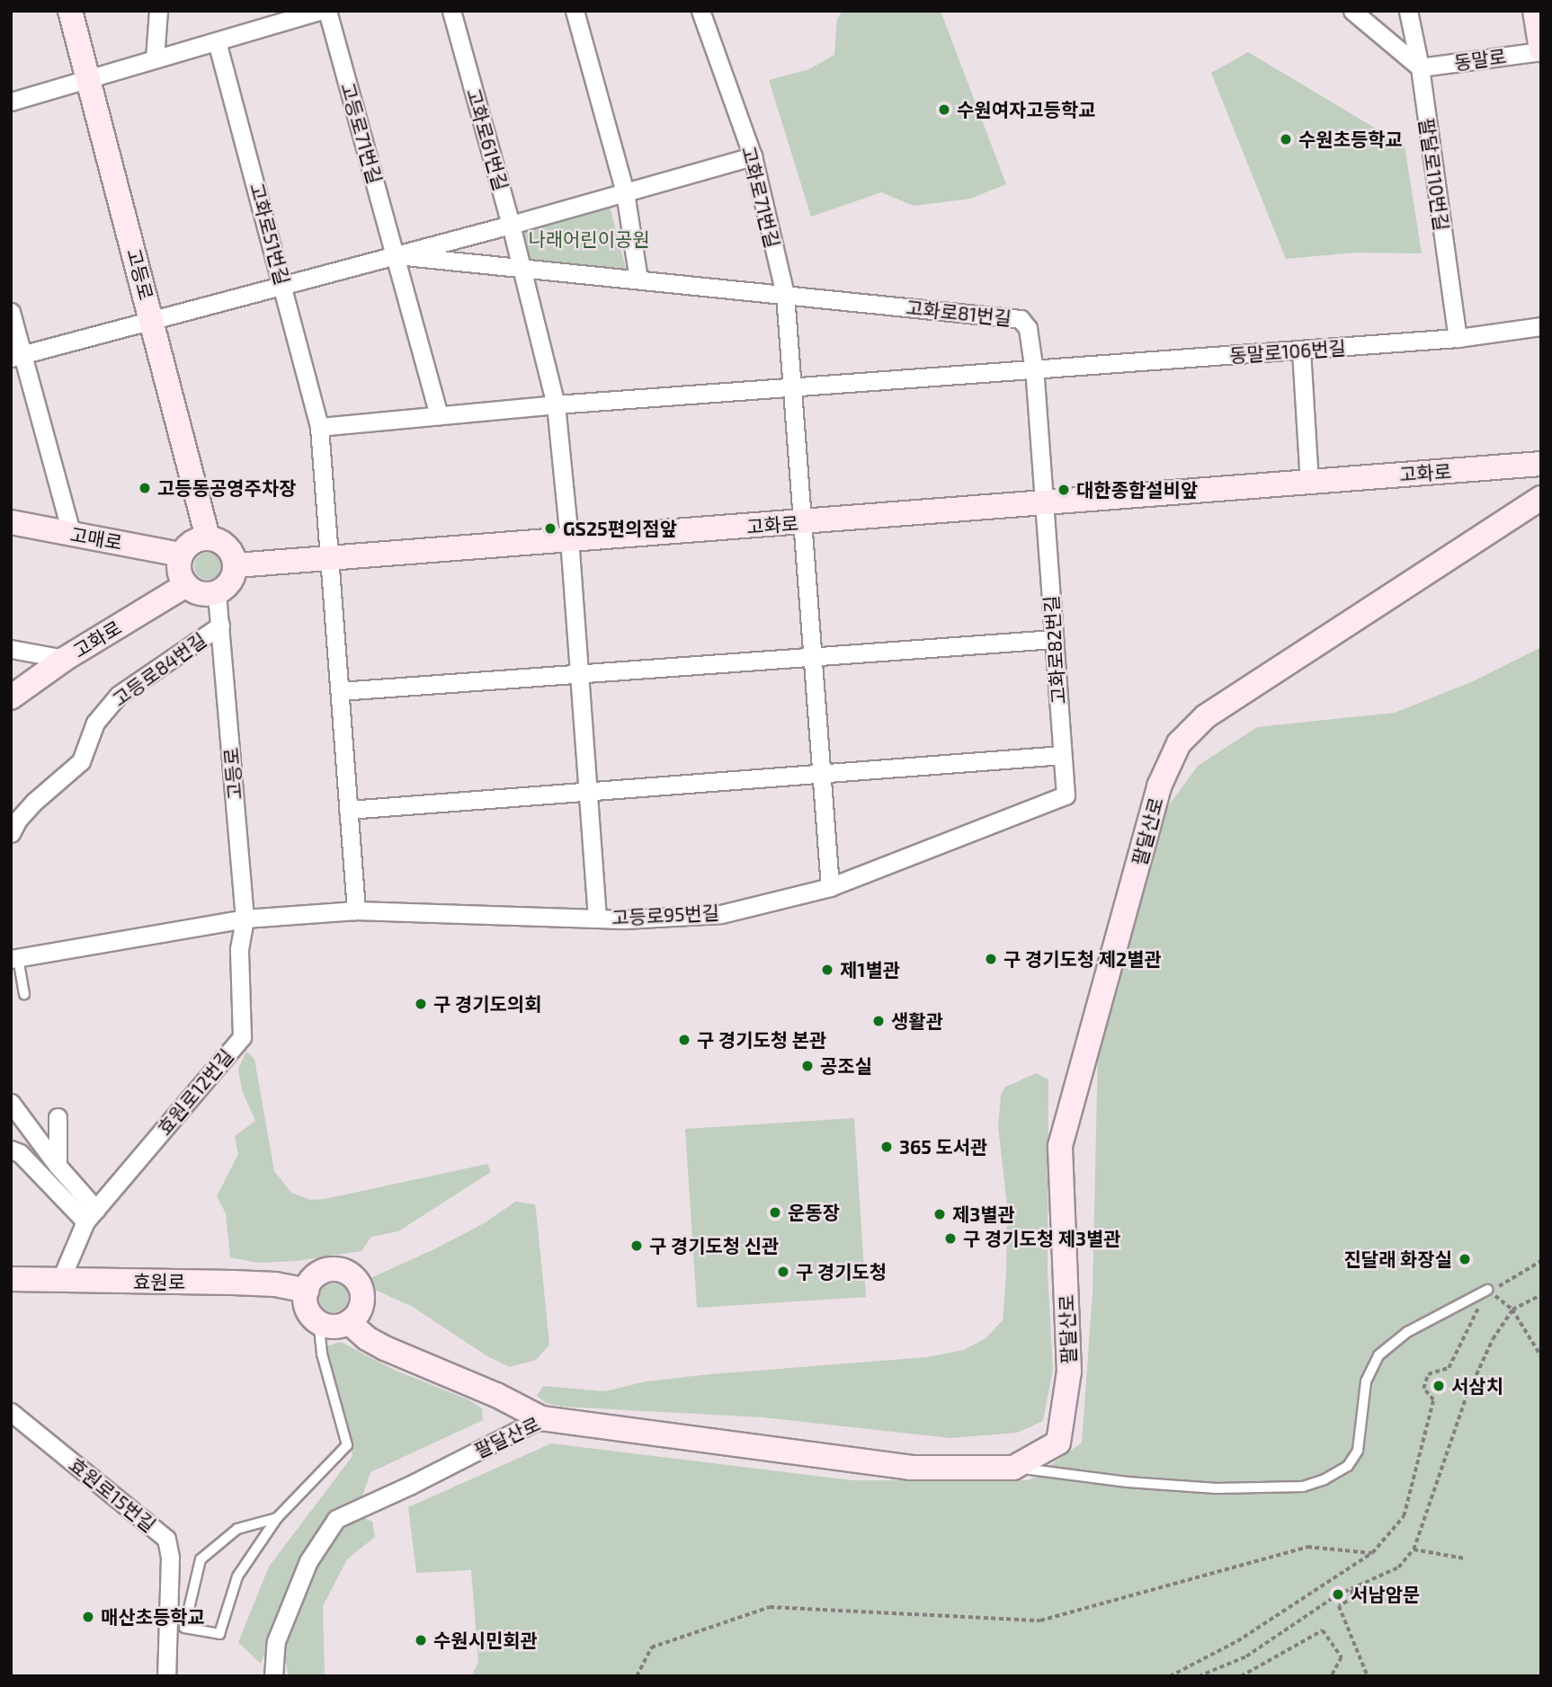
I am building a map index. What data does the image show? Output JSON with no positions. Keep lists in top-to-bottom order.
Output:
{
  "streets": {
    "street": [
      "동말로",
      "고등로71번길",
      "고화로61번길",
      "팔달로110번길",
      "고화로71번길",
      "고화로51번길",
      "고등로",
      "고화로81번길",
      "동말로106번길",
      "고화로",
      "고매로",
      "고화로82번길",
      "고등로84번길",
      "팔달산로",
      "고등로95번길",
      "효원로12번길",
      "효원로",
      "효원로15번길"
    ]
  },
  "crossings": [
    ["동말로", "팔달로110번길"],
    ["고화로61번길", "고화로"],
    ["고화로61번길", "고등로95번길"],
    ["팔달로110번길", "동말로106번길"],
    ["고화로71번길", "고화로81번길"],
    ["고화로71번길", "고화로"],
    ["고화로71번길", "고등로95번길"],
    ["고화로51번길", "고화로"],
    ["고화로51번길", "고등로95번길"],
    ["고등로", "고화로"],
    ["고등로", "고매로"],
    ["고등로", "고등로84번길"],
    ["고등로", "고등로95번길"],
    ["고등로", "효원로12번길"],
    ["고화로81번길", "동말로106번길"],
    ["고화로81번길", "고화로"],
    ["고화로81번길", "고화로82번길"],
    ["고화로", "고매로"],
    ["고화로", "고화로82번길"],
    ["고화로82번길", "고등로95번길"],
    ["고등로95번길", "효원로12번길"],
    ["효원로12번길", "효원로"]
  ],
  "parks": ["나래어린이공원"],
  "places": [
    "수원여자고등학교",
    "수원초등학교",
    "고등동공영주차장",
    "대한종합설비앞",
    "GS25편의점앞",
    "구 경기도청 제2별관",
    "제1별관",
    "구 경기도의회",
    "생활관",
    "구 경기도청 본관",
    "공조실",
    "365 도서관",
    "운동장",
    "제3별관",
    "구 경기도청 제3별관",
    "구 경기도청 신관",
    "진달래 화장실",
    "구 경기도청",
    "서삼치",
    "서남암문",
    "매산초등학교",
    "수원시민회관"
  ]
}
